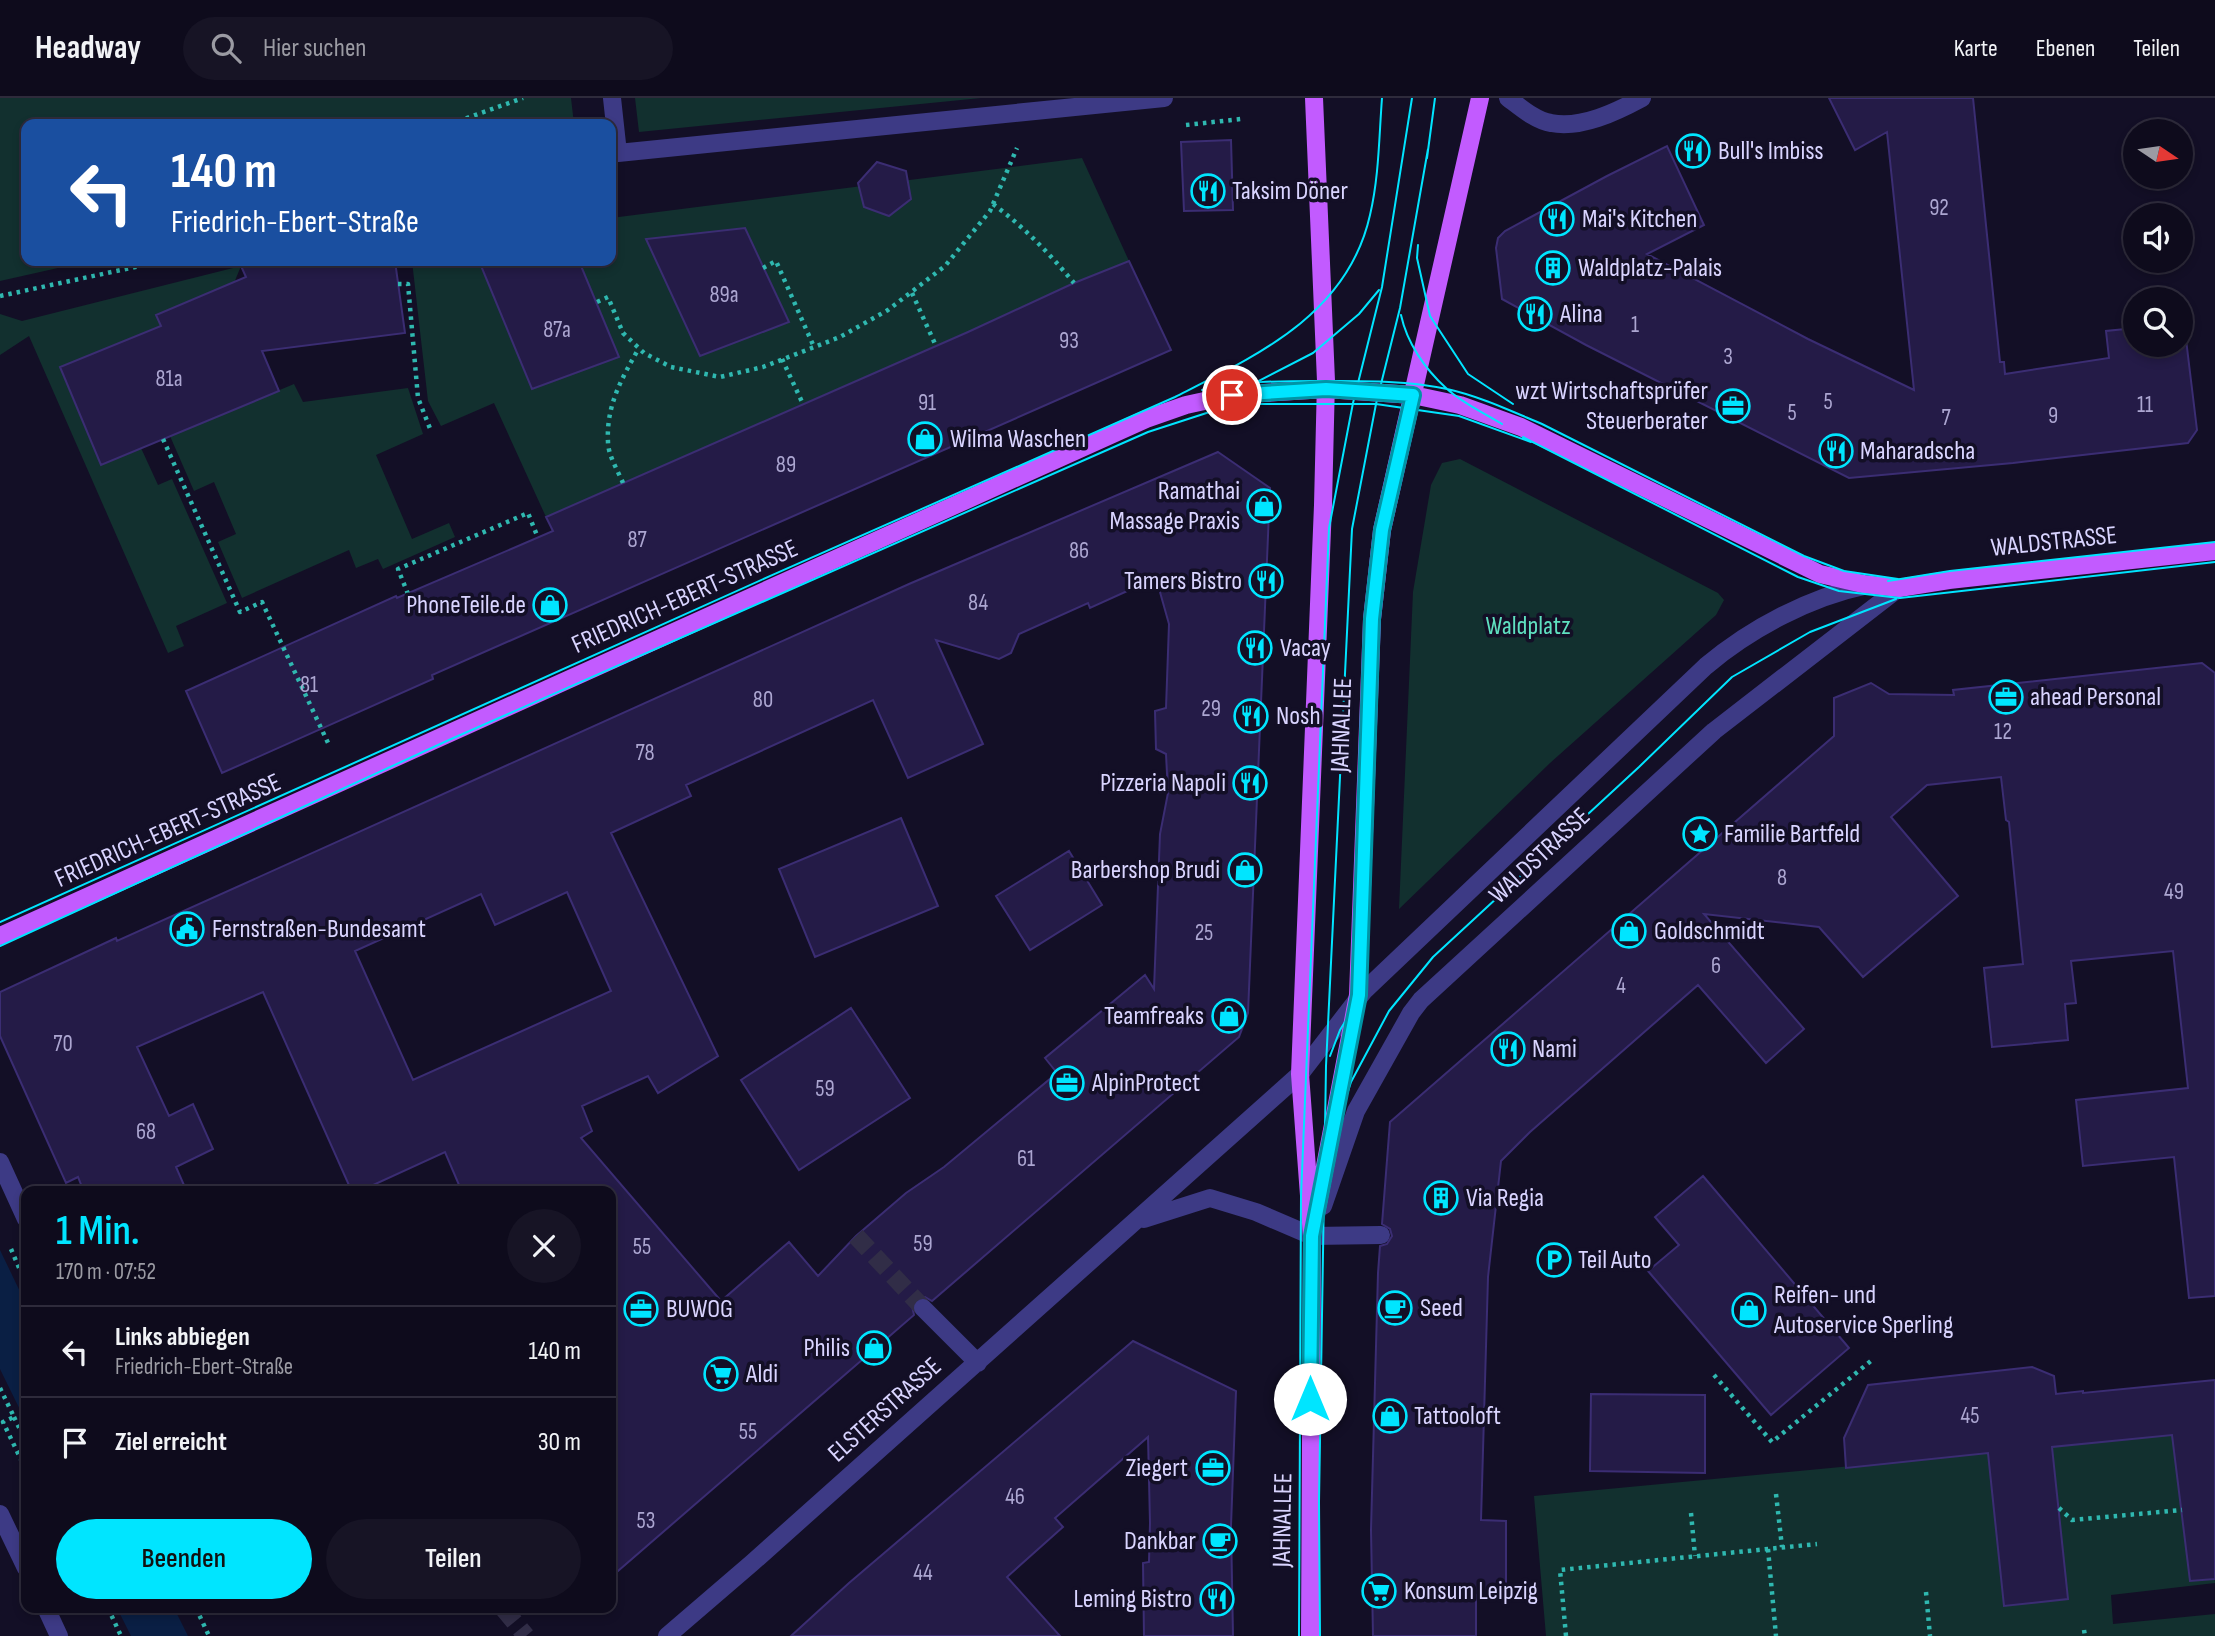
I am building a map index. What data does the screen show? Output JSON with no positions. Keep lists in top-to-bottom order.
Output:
{
  "streets": {
    "main road": ["WALDSTRASSE", "FRIEDRICH-EBERT-STRASSE", "JAHNALLEE"],
    "street": ["ELSTERSTRASSE"]
  },
  "crossings": [
    ["WALDSTRASSE", "FRIEDRICH-EBERT-STRASSE"],
    ["WALDSTRASSE", "JAHNALLEE"],
    ["WALDSTRASSE", "ELSTERSTRASSE"],
    ["FRIEDRICH-EBERT-STRASSE", "JAHNALLEE"],
    ["JAHNALLEE", "ELSTERSTRASSE"]
  ],
  "parks": ["Waldplatz"],
  "places": {
    "restaurant": [
      "Bull's Imbiss",
      "Taksim Döner",
      "Mai's Kitchen",
      "Alina",
      "Maharadscha",
      "Tamers Bistro",
      "Vacay",
      "Nosh",
      "Pizzeria Napoli",
      "Nami",
      "Leming Bistro"
    ],
    "building": ["Waldplatz-Palais", "Via Regia"],
    "office": [
      "wzt Wirtschaftsprüfer Steuerberater",
      "ahead Personal",
      "AlpinProtect",
      "BUWOG",
      "Ziegert"
    ],
    "shop": [
      "Wilma Waschen",
      "Ramathai Massage Praxis",
      "PhoneTeile.de",
      "Barbershop Brudi",
      "Goldschmidt",
      "Teamfreaks",
      "Reifen- und Autoservice Sperling",
      "Philis",
      "Tattooloft"
    ],
    "place": ["Familie Bartfeld"],
    "public building": ["Fernstraßen-Bundesamt"],
    "parking": ["Teil Auto"],
    "cafe": ["Seed", "Dankbar"],
    "supermarket": ["Aldi", "Konsum Leipzig"]
  },
  "house_numbers": [
    "92",
    "89a",
    "1",
    "87a",
    "93",
    "3",
    "81a",
    "5",
    "91",
    "11",
    "5",
    "9",
    "7",
    "89",
    "87",
    "86",
    "84",
    "81",
    "80",
    "29",
    "12",
    "78",
    "8",
    "49",
    "25",
    "6",
    "4",
    "70",
    "59",
    "68",
    "61",
    "59",
    "55",
    "45",
    "55",
    "46",
    "53",
    "44"
  ],
  "north": "right",
  "page": {
    "header": "Headway",
    "search": "Hier suchen",
    "nav": ["Karte", "Ebenen", "Teilen"],
    "turn": ["140 m", "Friedrich-Ebert-Straße"],
    "heading": ["1 Min.", "170 m · 07:52"],
    "list": [
      {
        "name": "Links abbiegen",
        "note": "Friedrich-Ebert-Straße",
        "value": "140 m"
      },
      {
        "name": "Ziel erreicht",
        "value": "30 m"
      }
    ],
    "buttons": ["Beenden", "Teilen"]
  }
}
